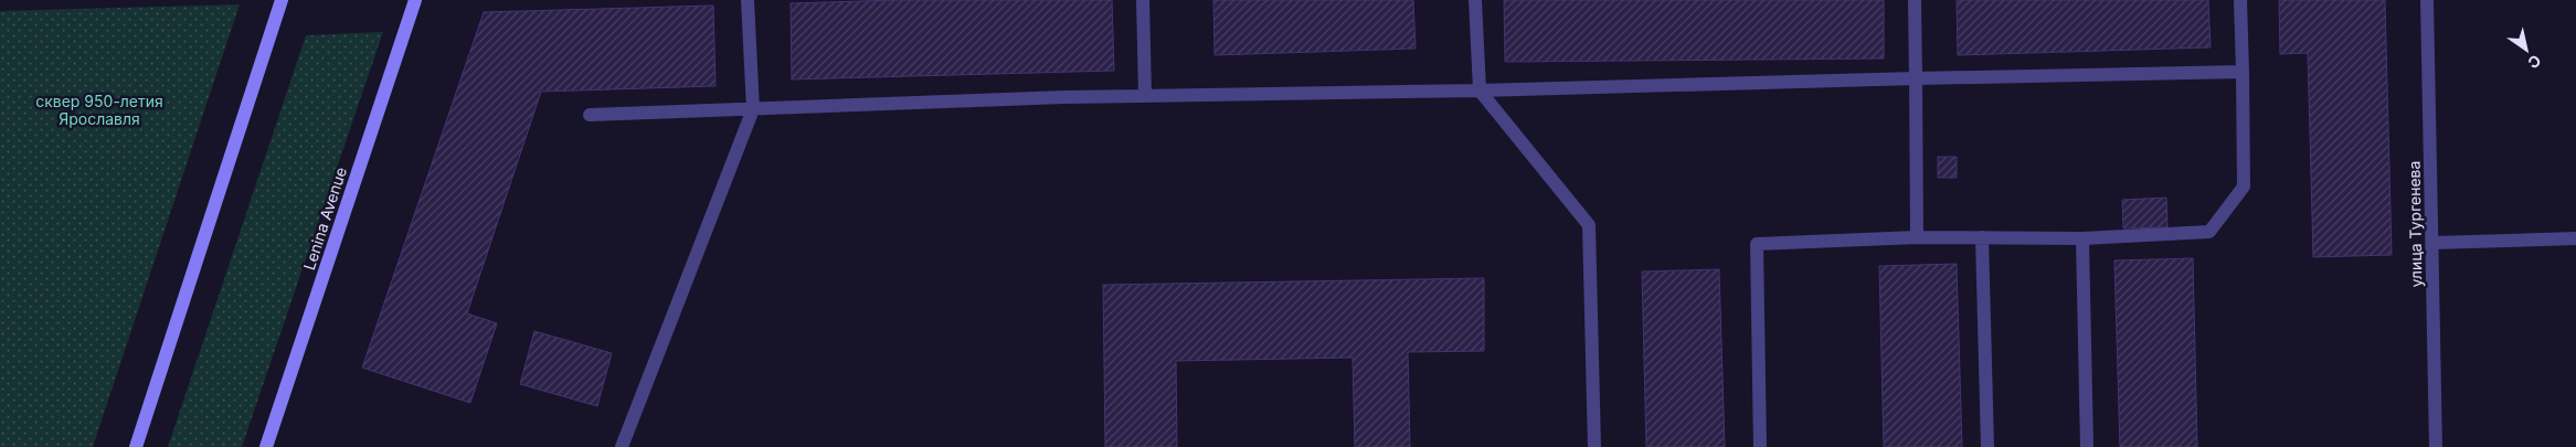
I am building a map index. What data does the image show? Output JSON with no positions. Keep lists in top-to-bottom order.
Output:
{
  "streets": {
    "main road": ["Lenina Avenue"],
    "street": ["улица Тургенева"]
  },
  "parks": ["сквер 950-летия Ярославля"],
  "north": "bottom right"
}
